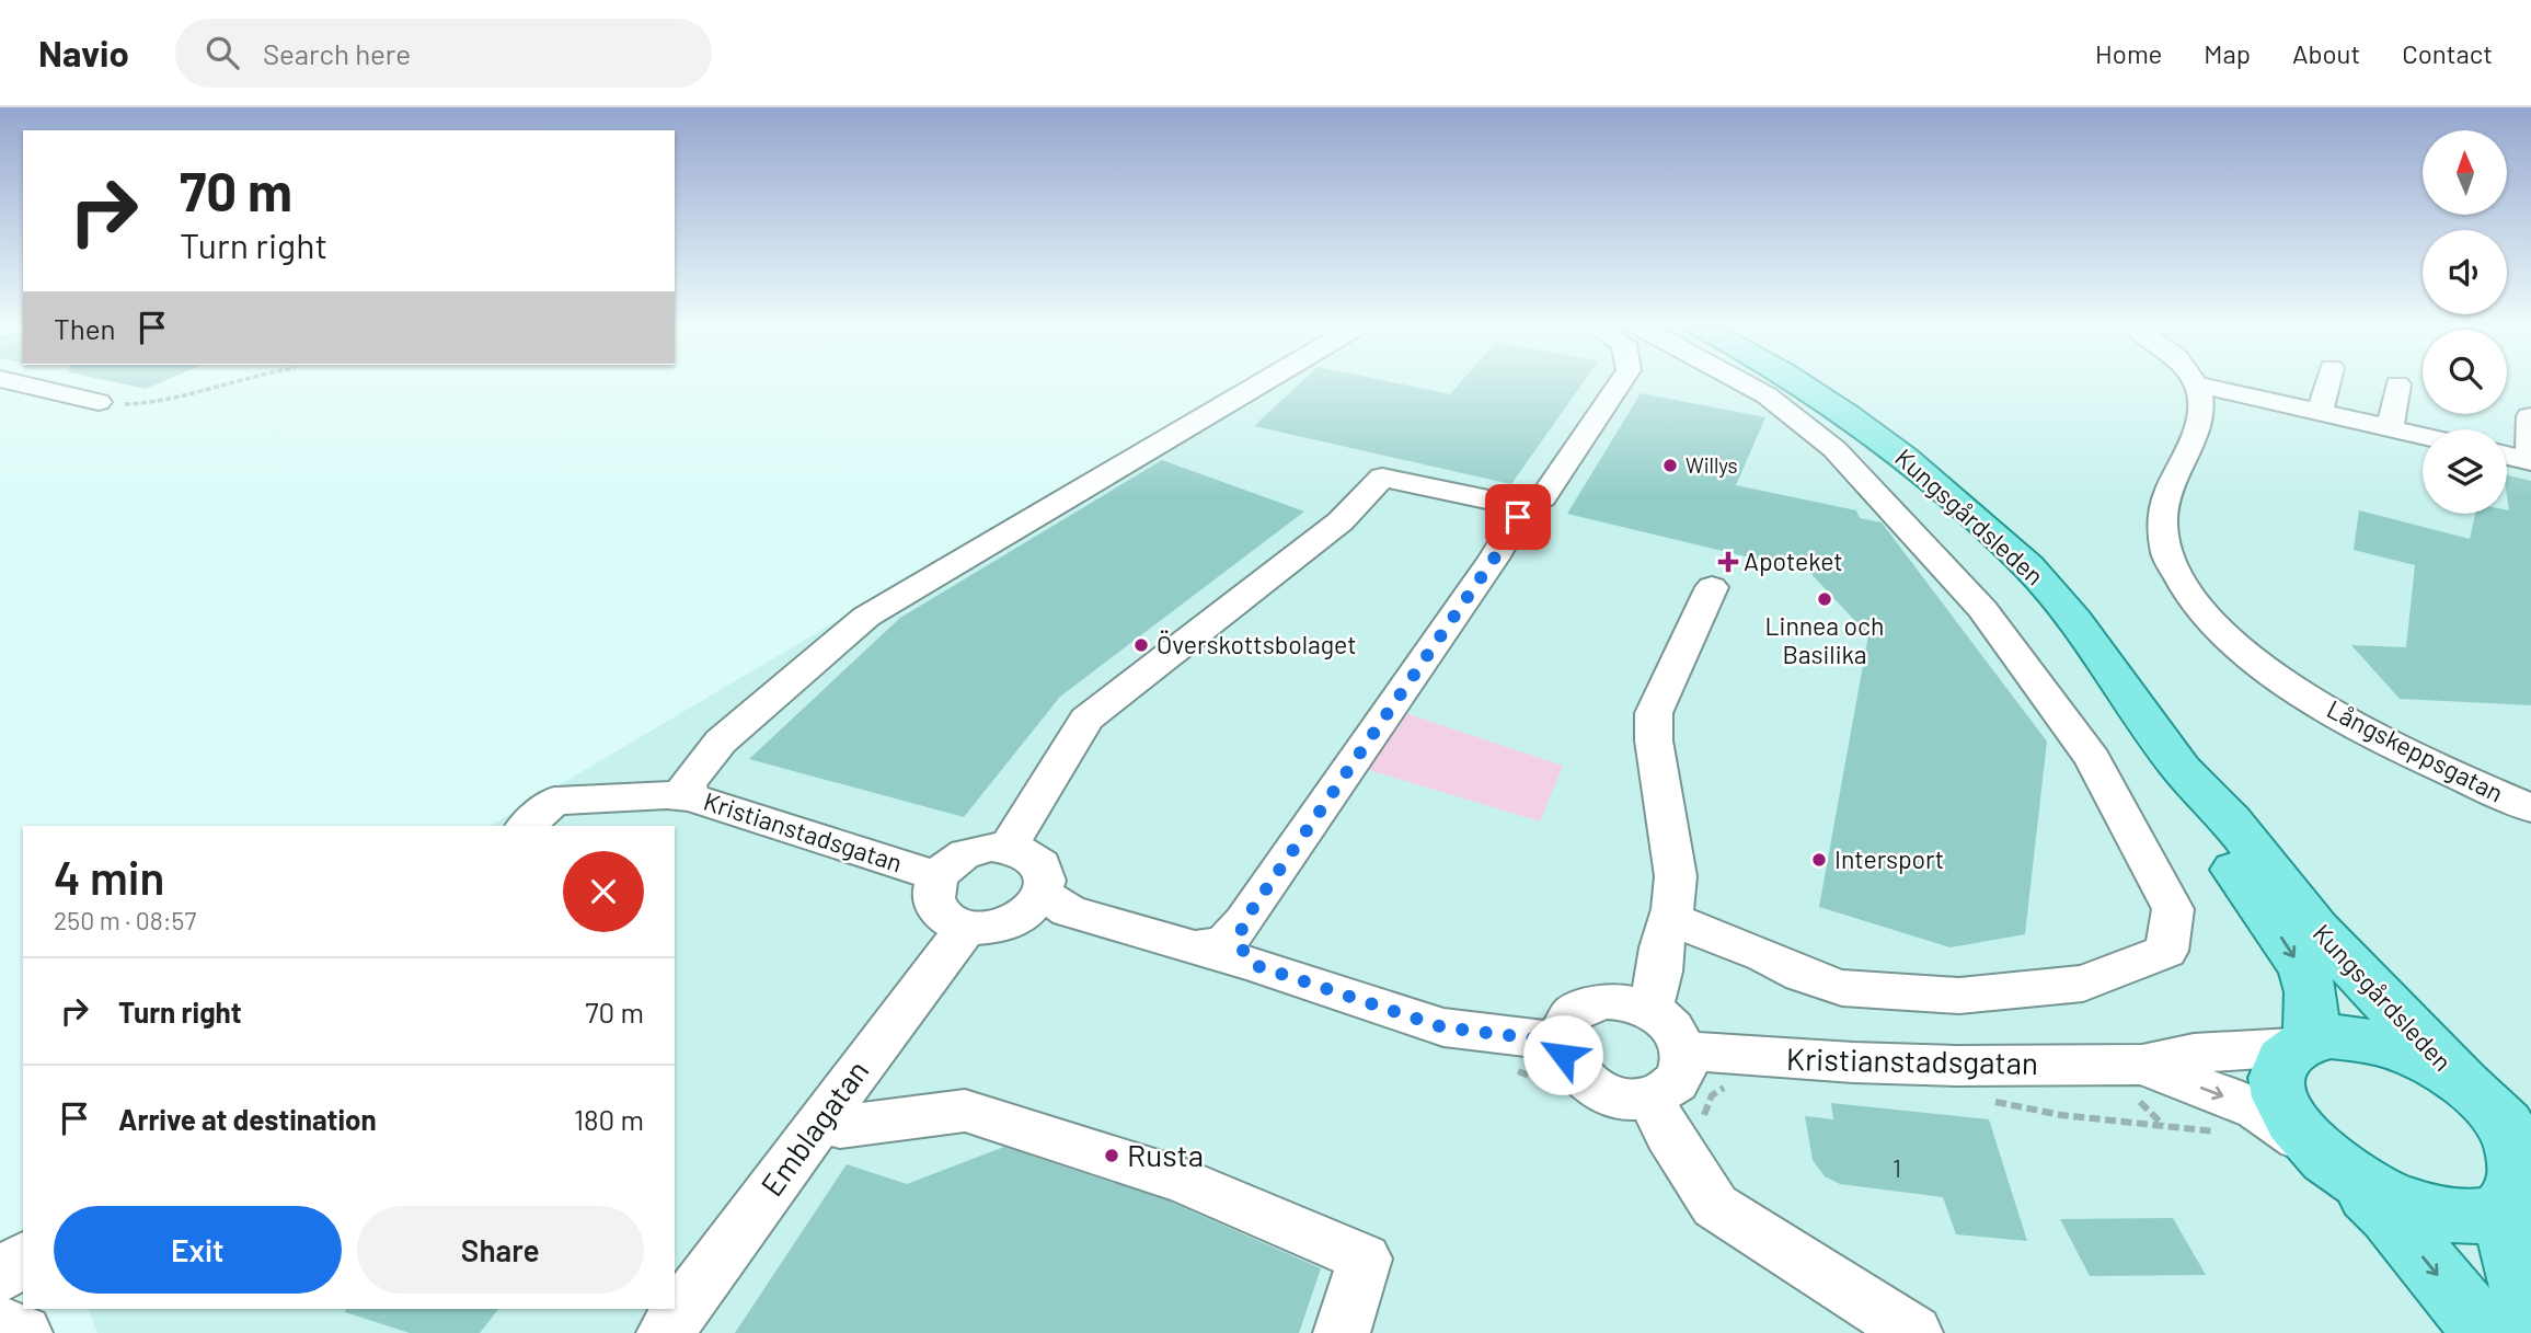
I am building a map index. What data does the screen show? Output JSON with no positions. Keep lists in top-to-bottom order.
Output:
{
  "streets": {
    "main road": ["Kungsgårdsleden"],
    "street": ["Långskeppsgatan", "Kristianstadsgatan", "Emblagatan"]
  },
  "crossings": [
    ["Kungsgårdsleden", "Kristianstadsgatan"],
    ["Kristianstadsgatan", "Emblagatan"]
  ],
  "places": {
    "other": [
      "Willys",
      "Linnea och Basilika",
      "Överskottsbolaget",
      "Intersport",
      "Rusta"
    ],
    "health": ["Apoteket"]
  },
  "house_numbers": ["1"],
  "north": "top",
  "page": {
    "header": "Navio",
    "search": "Search here",
    "nav": [
      "Home",
      "Map",
      "About",
      "Contact"
    ],
    "turn": ["70 m", "Turn right"],
    "then": "Then",
    "heading": ["4 min", "250 m · 08:57"],
    "list": [
      {
        "name": "Turn right",
        "value": "70 m"
      },
      {
        "name": "Arrive at destination",
        "value": "180 m"
      }
    ],
    "buttons": ["Exit", "Share"]
  }
}
